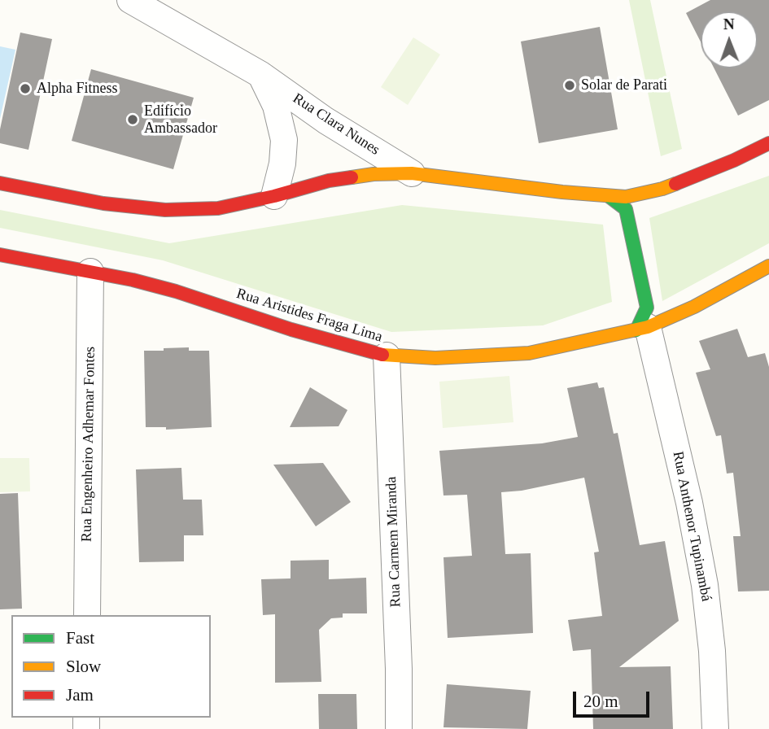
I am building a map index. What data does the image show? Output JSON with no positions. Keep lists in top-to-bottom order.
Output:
{
  "streets": {
    "main road": ["Rua Aristides Fraga Lima"],
    "street": [
      "Rua Clara Nunes",
      "Rua Engenheiro Adhemar Fontes",
      "Rua Anthenor Tupinambá",
      "Rua Carmem Miranda"
    ]
  },
  "crossings": [
    ["Rua Aristides Fraga Lima", "Rua Engenheiro Adhemar Fontes"],
    ["Rua Aristides Fraga Lima", "Rua Anthenor Tupinambá"],
    ["Rua Aristides Fraga Lima", "Rua Carmem Miranda"]
  ],
  "places": ["Solar de Parati", "Alpha Fitness", "Edifício Ambassador"],
  "legend": ["Fast", "Slow", "Jam"],
  "scale_bar": "20 m",
  "north": "top"
}
